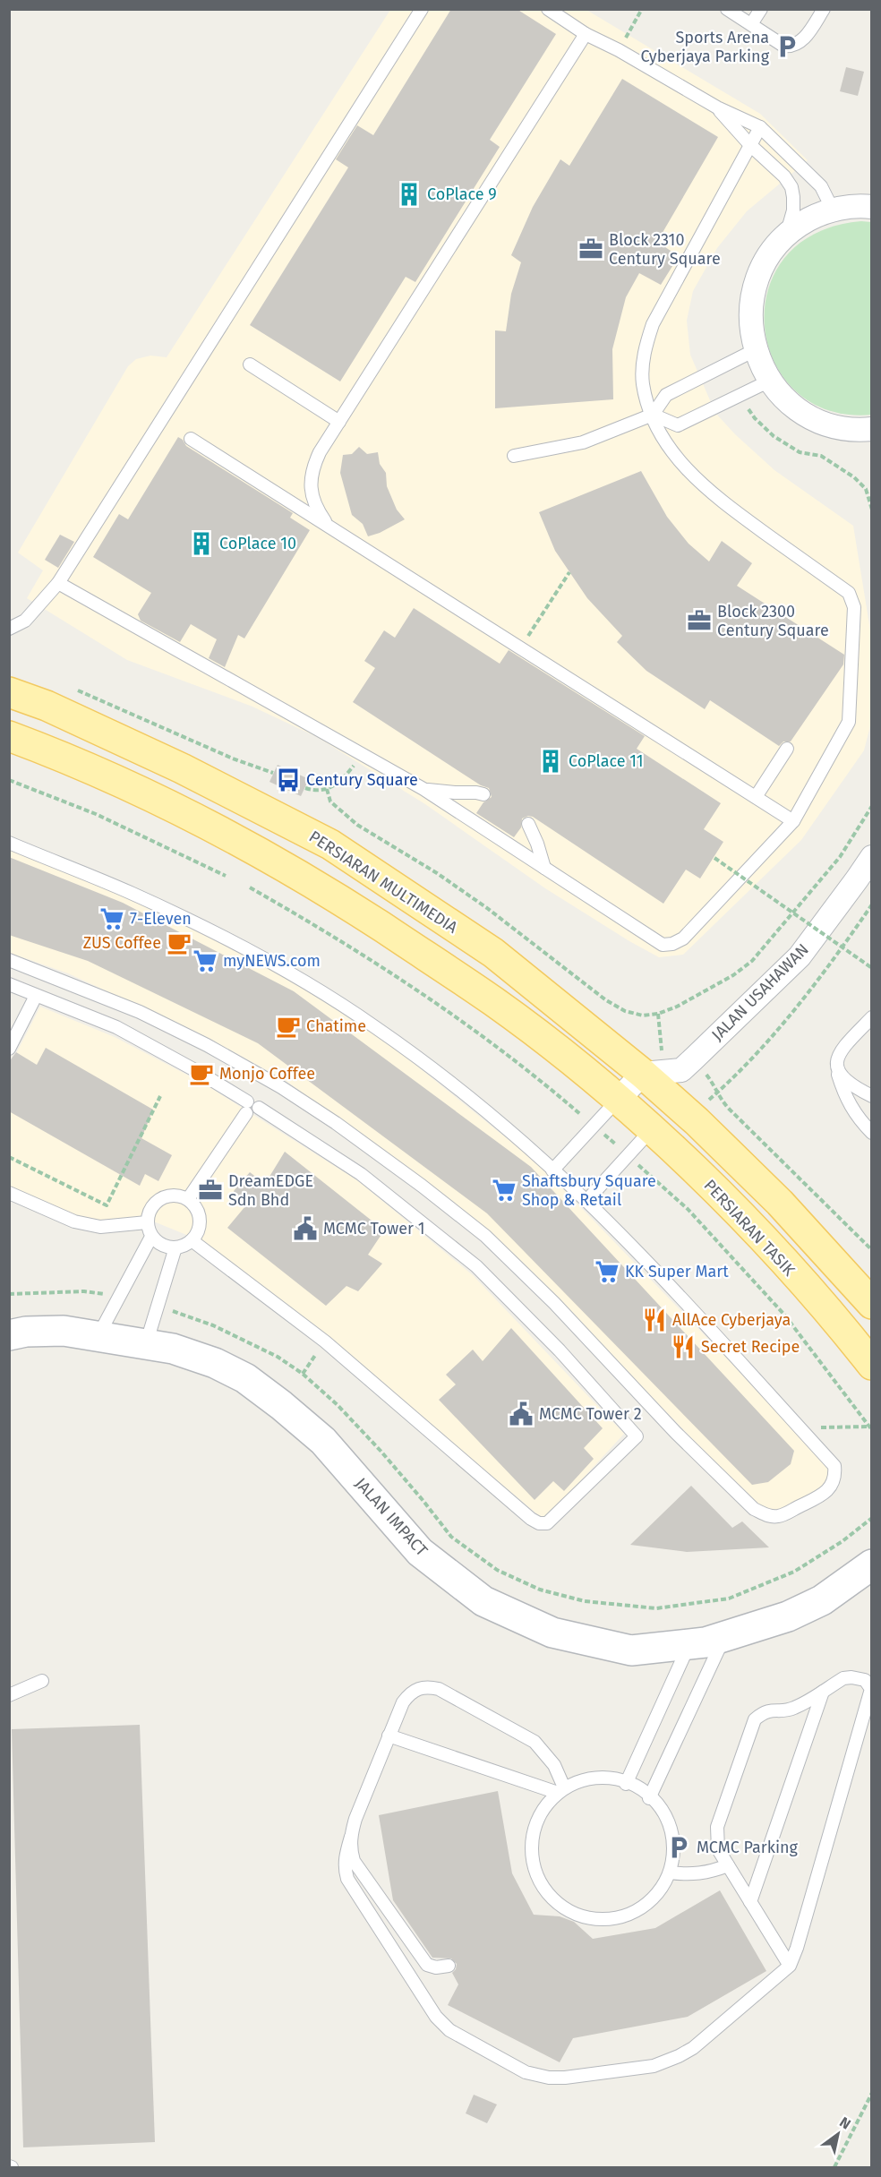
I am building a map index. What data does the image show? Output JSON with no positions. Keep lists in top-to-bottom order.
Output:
{
  "streets": {
    "main road": ["PERSIARAN MULTIMEDIA", "PERSIARAN TASIK"],
    "street": ["JALAN USAHAWAN", "JALAN IMPACT"]
  },
  "crossings": [
    ["PERSIARAN MULTIMEDIA", "JALAN USAHAWAN"],
    ["JALAN USAHAWAN", "PERSIARAN TASIK"]
  ],
  "places": {
    "parking": ["Sports Arena Cyberjaya Parking", "MCMC Parking"],
    "building": ["CoPlace 9", "CoPlace 10", "CoPlace 11"],
    "office": ["Block 2310 Century Square", "Block 2300 Century Square", "DreamEDGE Sdn Bhd"],
    "bus stop": ["Century Square"],
    "supermarket": [
      "7-Eleven",
      "myNEWS.com",
      "Shaftsbury Square Shop & Retail",
      "KK Super Mart"
    ],
    "cafe": ["ZUS Coffee", "Chatime", "Monjo Coffee"],
    "public building": ["MCMC Tower 1", "MCMC Tower 2"],
    "restaurant": ["AllAce Cyberjaya", "Secret Recipe"]
  },
  "north": "top right"
}
